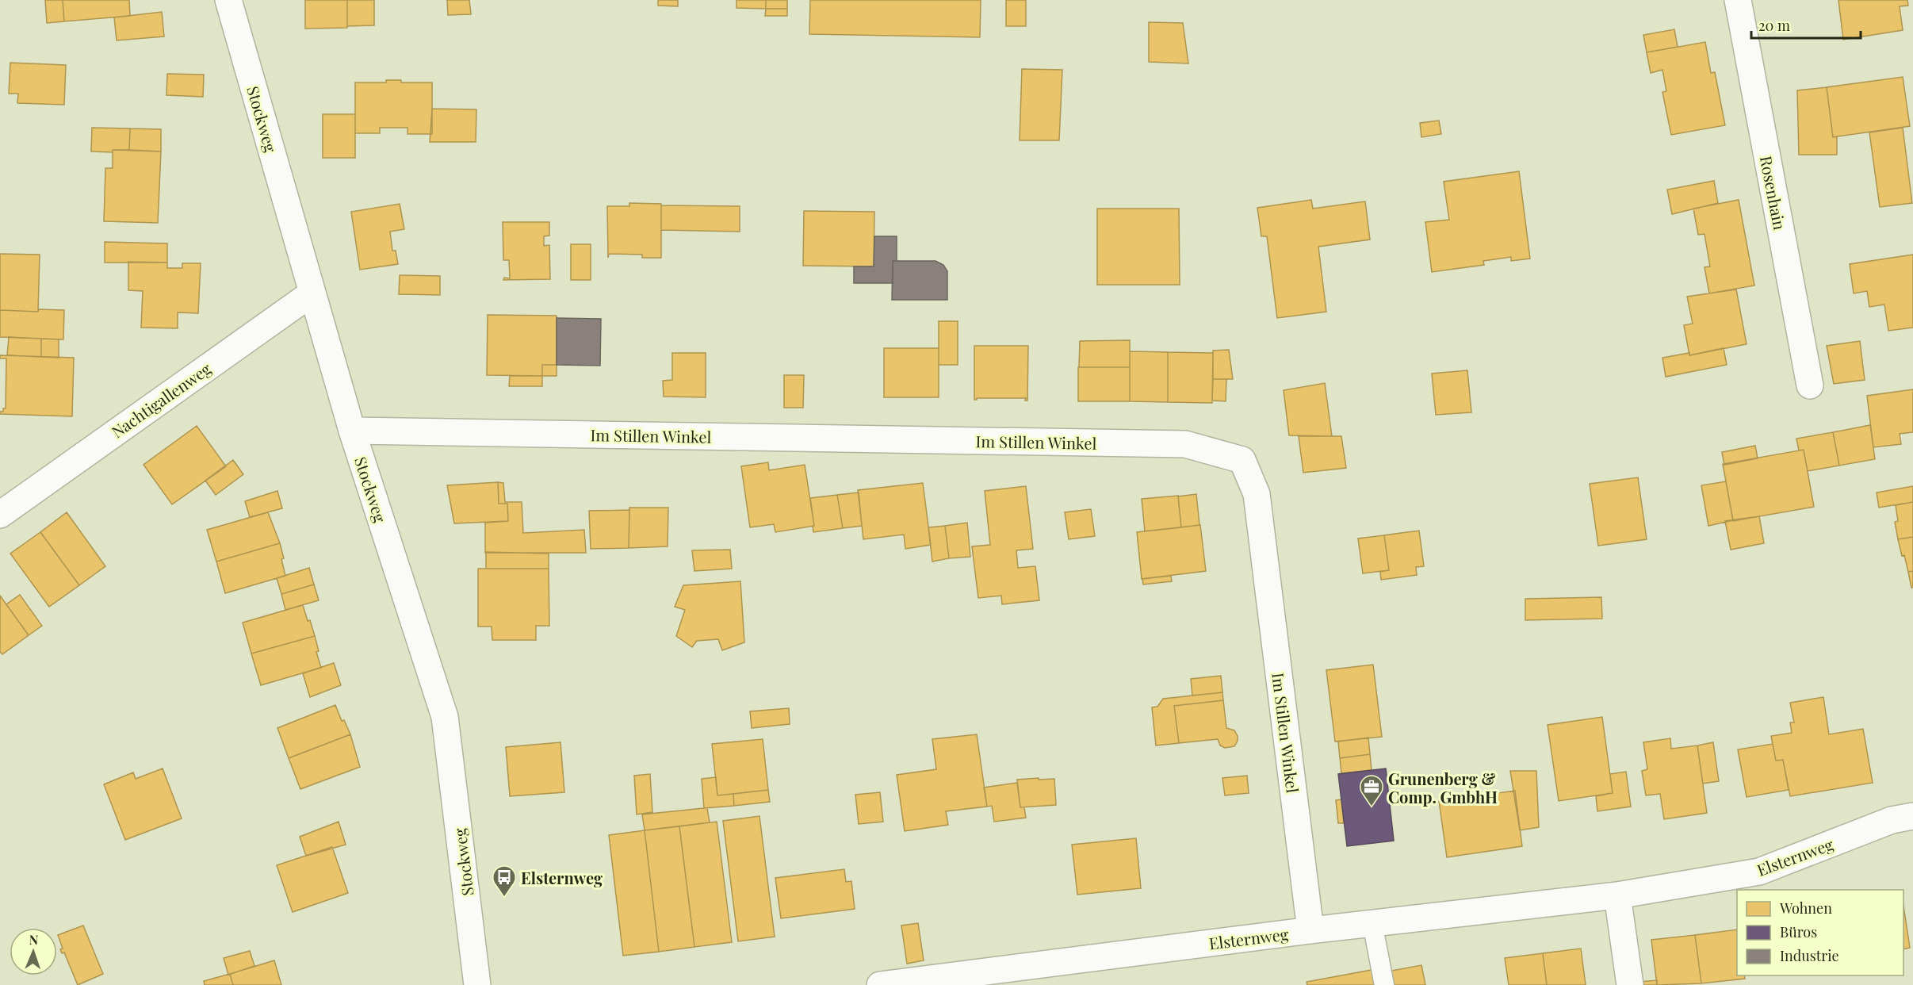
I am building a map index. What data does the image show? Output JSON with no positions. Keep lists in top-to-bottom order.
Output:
{
  "streets": {
    "street": [
      "Stockweg",
      "Rosenhain",
      "Nachtigallenweg",
      "Im Stillen Winkel",
      "Elsternweg"
    ]
  },
  "crossings": [
    ["Stockweg", "Nachtigallenweg"],
    ["Stockweg", "Im Stillen Winkel"],
    ["Im Stillen Winkel", "Elsternweg"]
  ],
  "places": {
    "office": ["Grunenberg & Comp. GmbhH"],
    "bus stop": ["Elsternweg"]
  },
  "legend": ["Wohnen", "Büros", "Industrie"],
  "scale_bar": "20 m",
  "north": "top"
}
